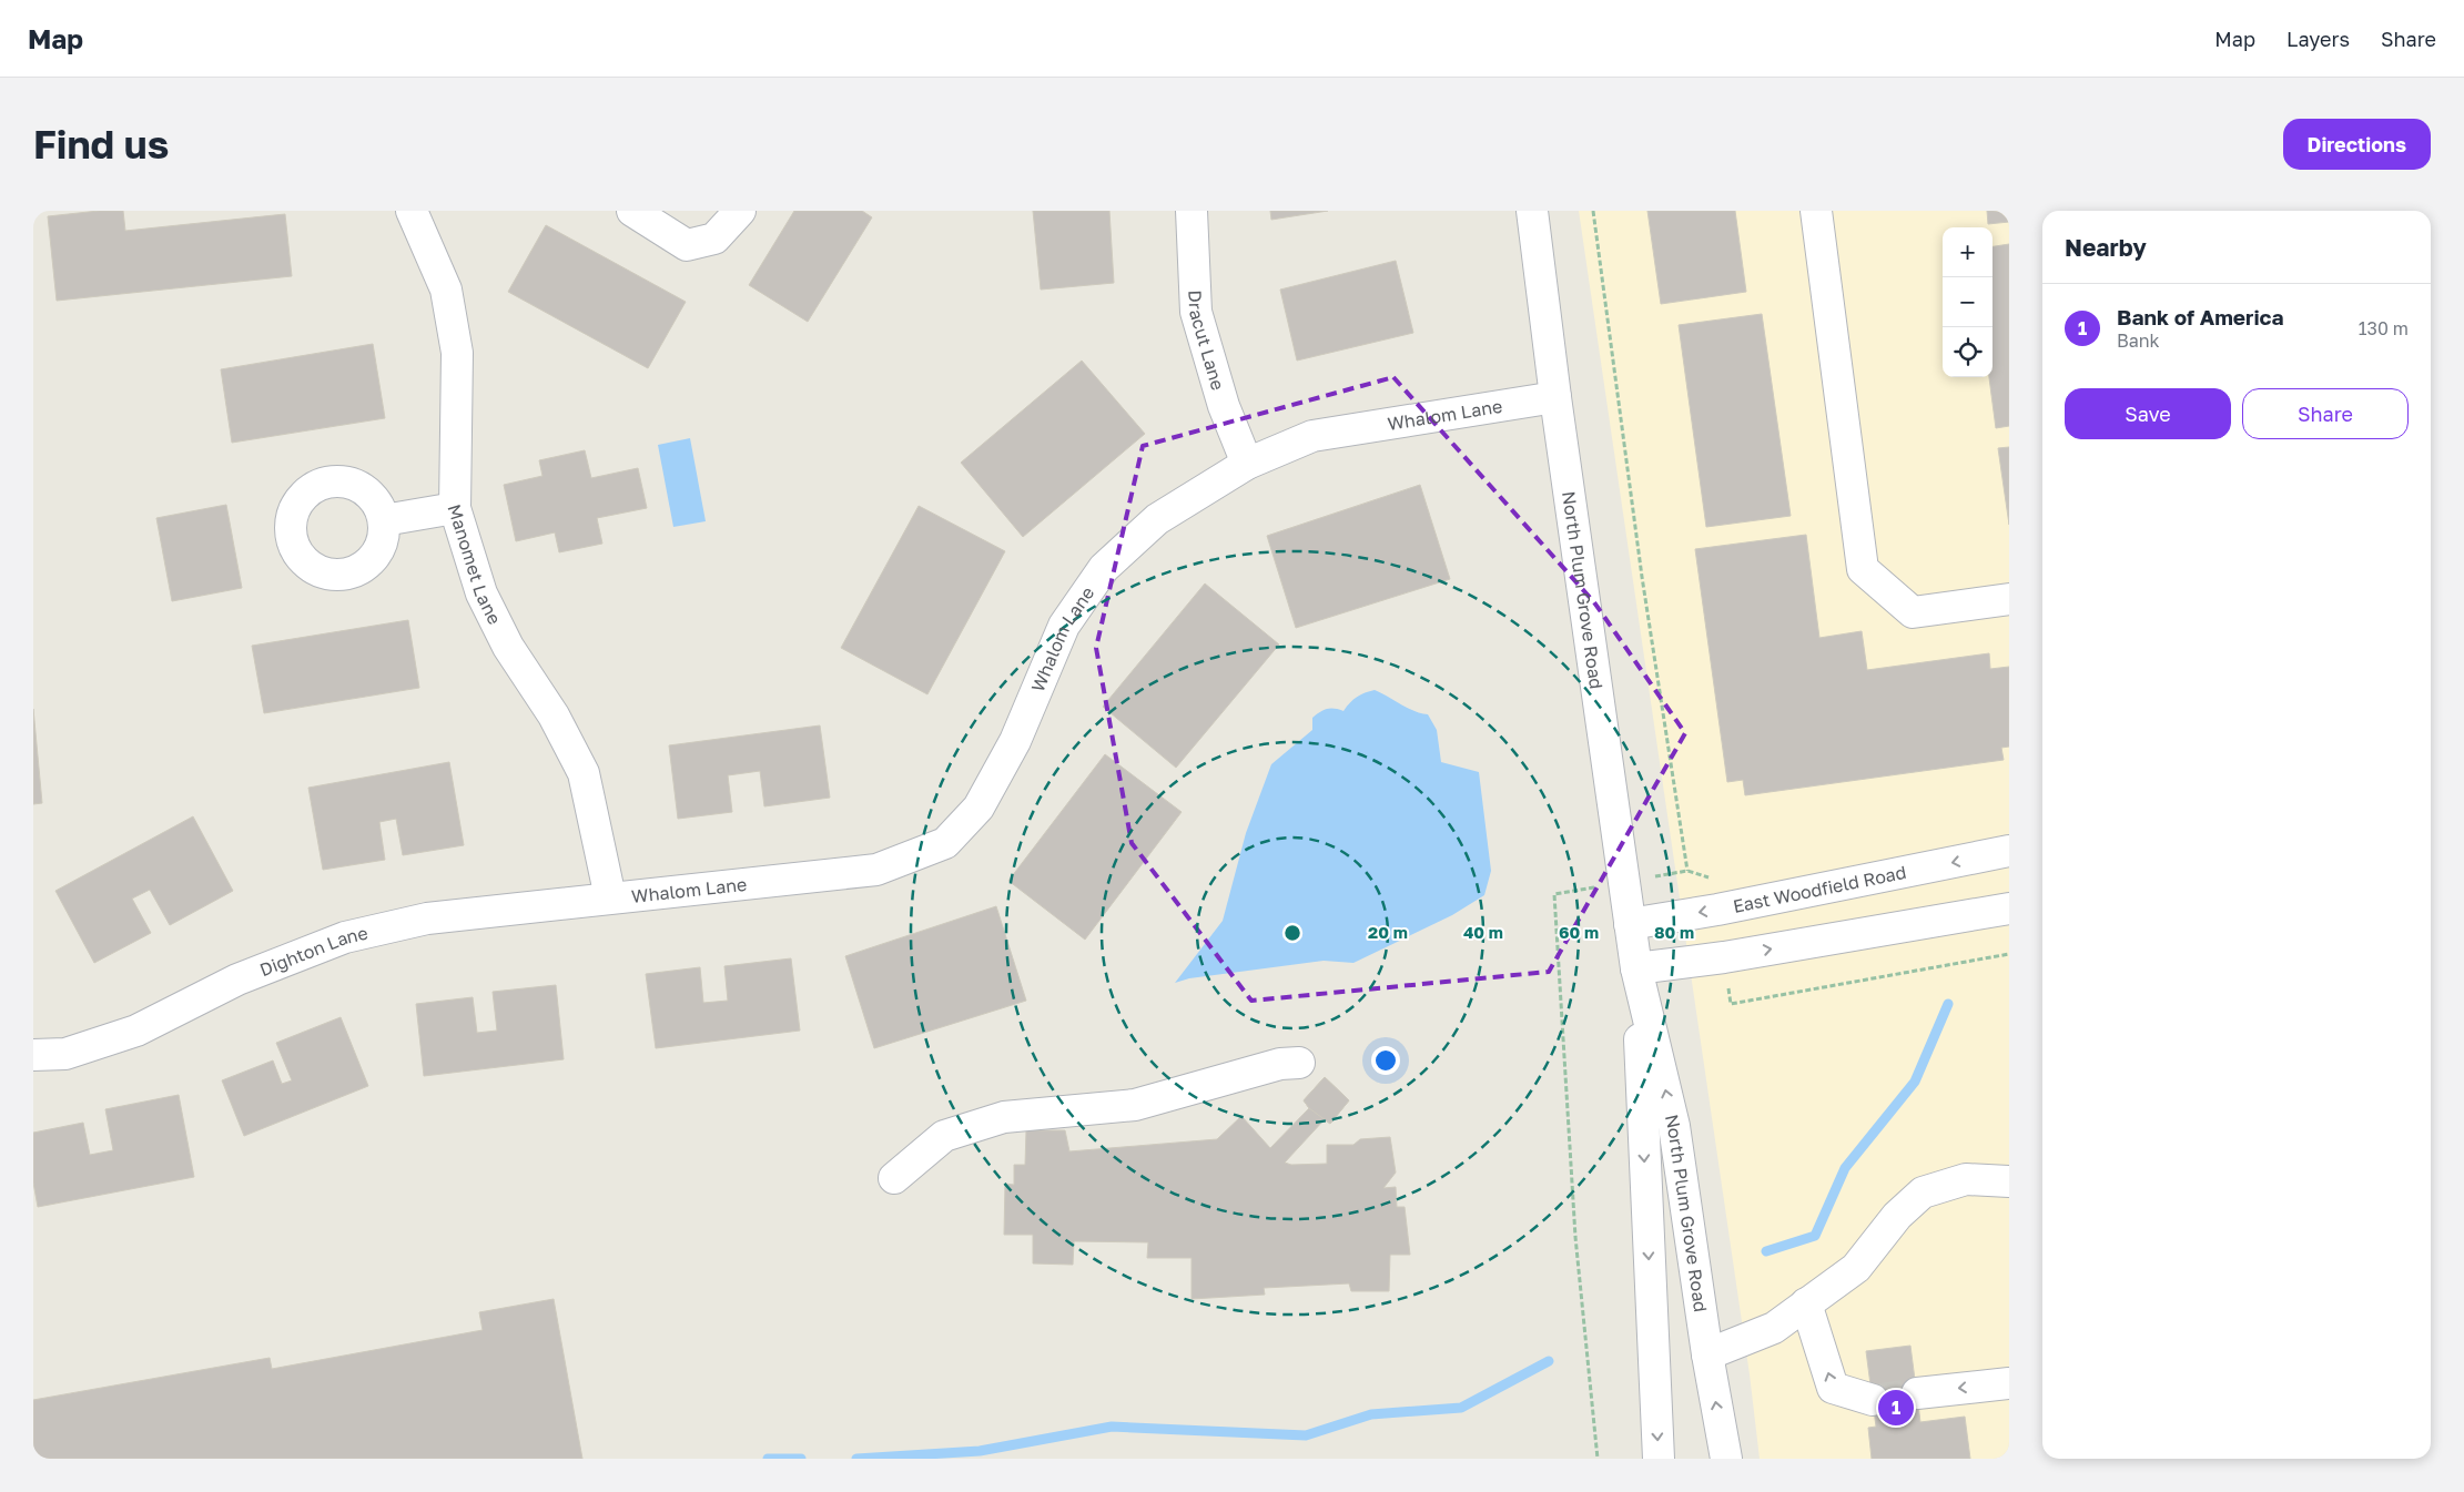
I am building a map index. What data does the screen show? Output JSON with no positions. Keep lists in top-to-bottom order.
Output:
{
  "streets": {
    "street": [
      "Dracut Lane",
      "Whalom Lane",
      "Manomet Lane",
      "North Plum Grove Road",
      "East Woodfield Road",
      "Dighton Lane"
    ]
  },
  "crossings": [
    ["Dracut Lane", "Whalom Lane"],
    ["Whalom Lane", "Manomet Lane"],
    ["Whalom Lane", "North Plum Grove Road"],
    ["Whalom Lane", "Dighton Lane"],
    ["Manomet Lane", "Dighton Lane"],
    ["North Plum Grove Road", "East Woodfield Road"]
  ],
  "page": {
    "header": "Map",
    "nav": ["Map", "Layers", "Share"],
    "buttons": [
      "Directions",
      ["Save", "Share"]
    ],
    "title": "Find us",
    "heading": "Nearby",
    "map_buttons": ["+", "−"],
    "list": [
      {
        "mark": "1",
        "name": "Bank of America",
        "note": "Bank",
        "value": "130 m"
      }
    ],
    "pins": "1"
  },
  "rings": [
    "20 m",
    "40 m",
    "60 m",
    "80 m"
  ]
}
